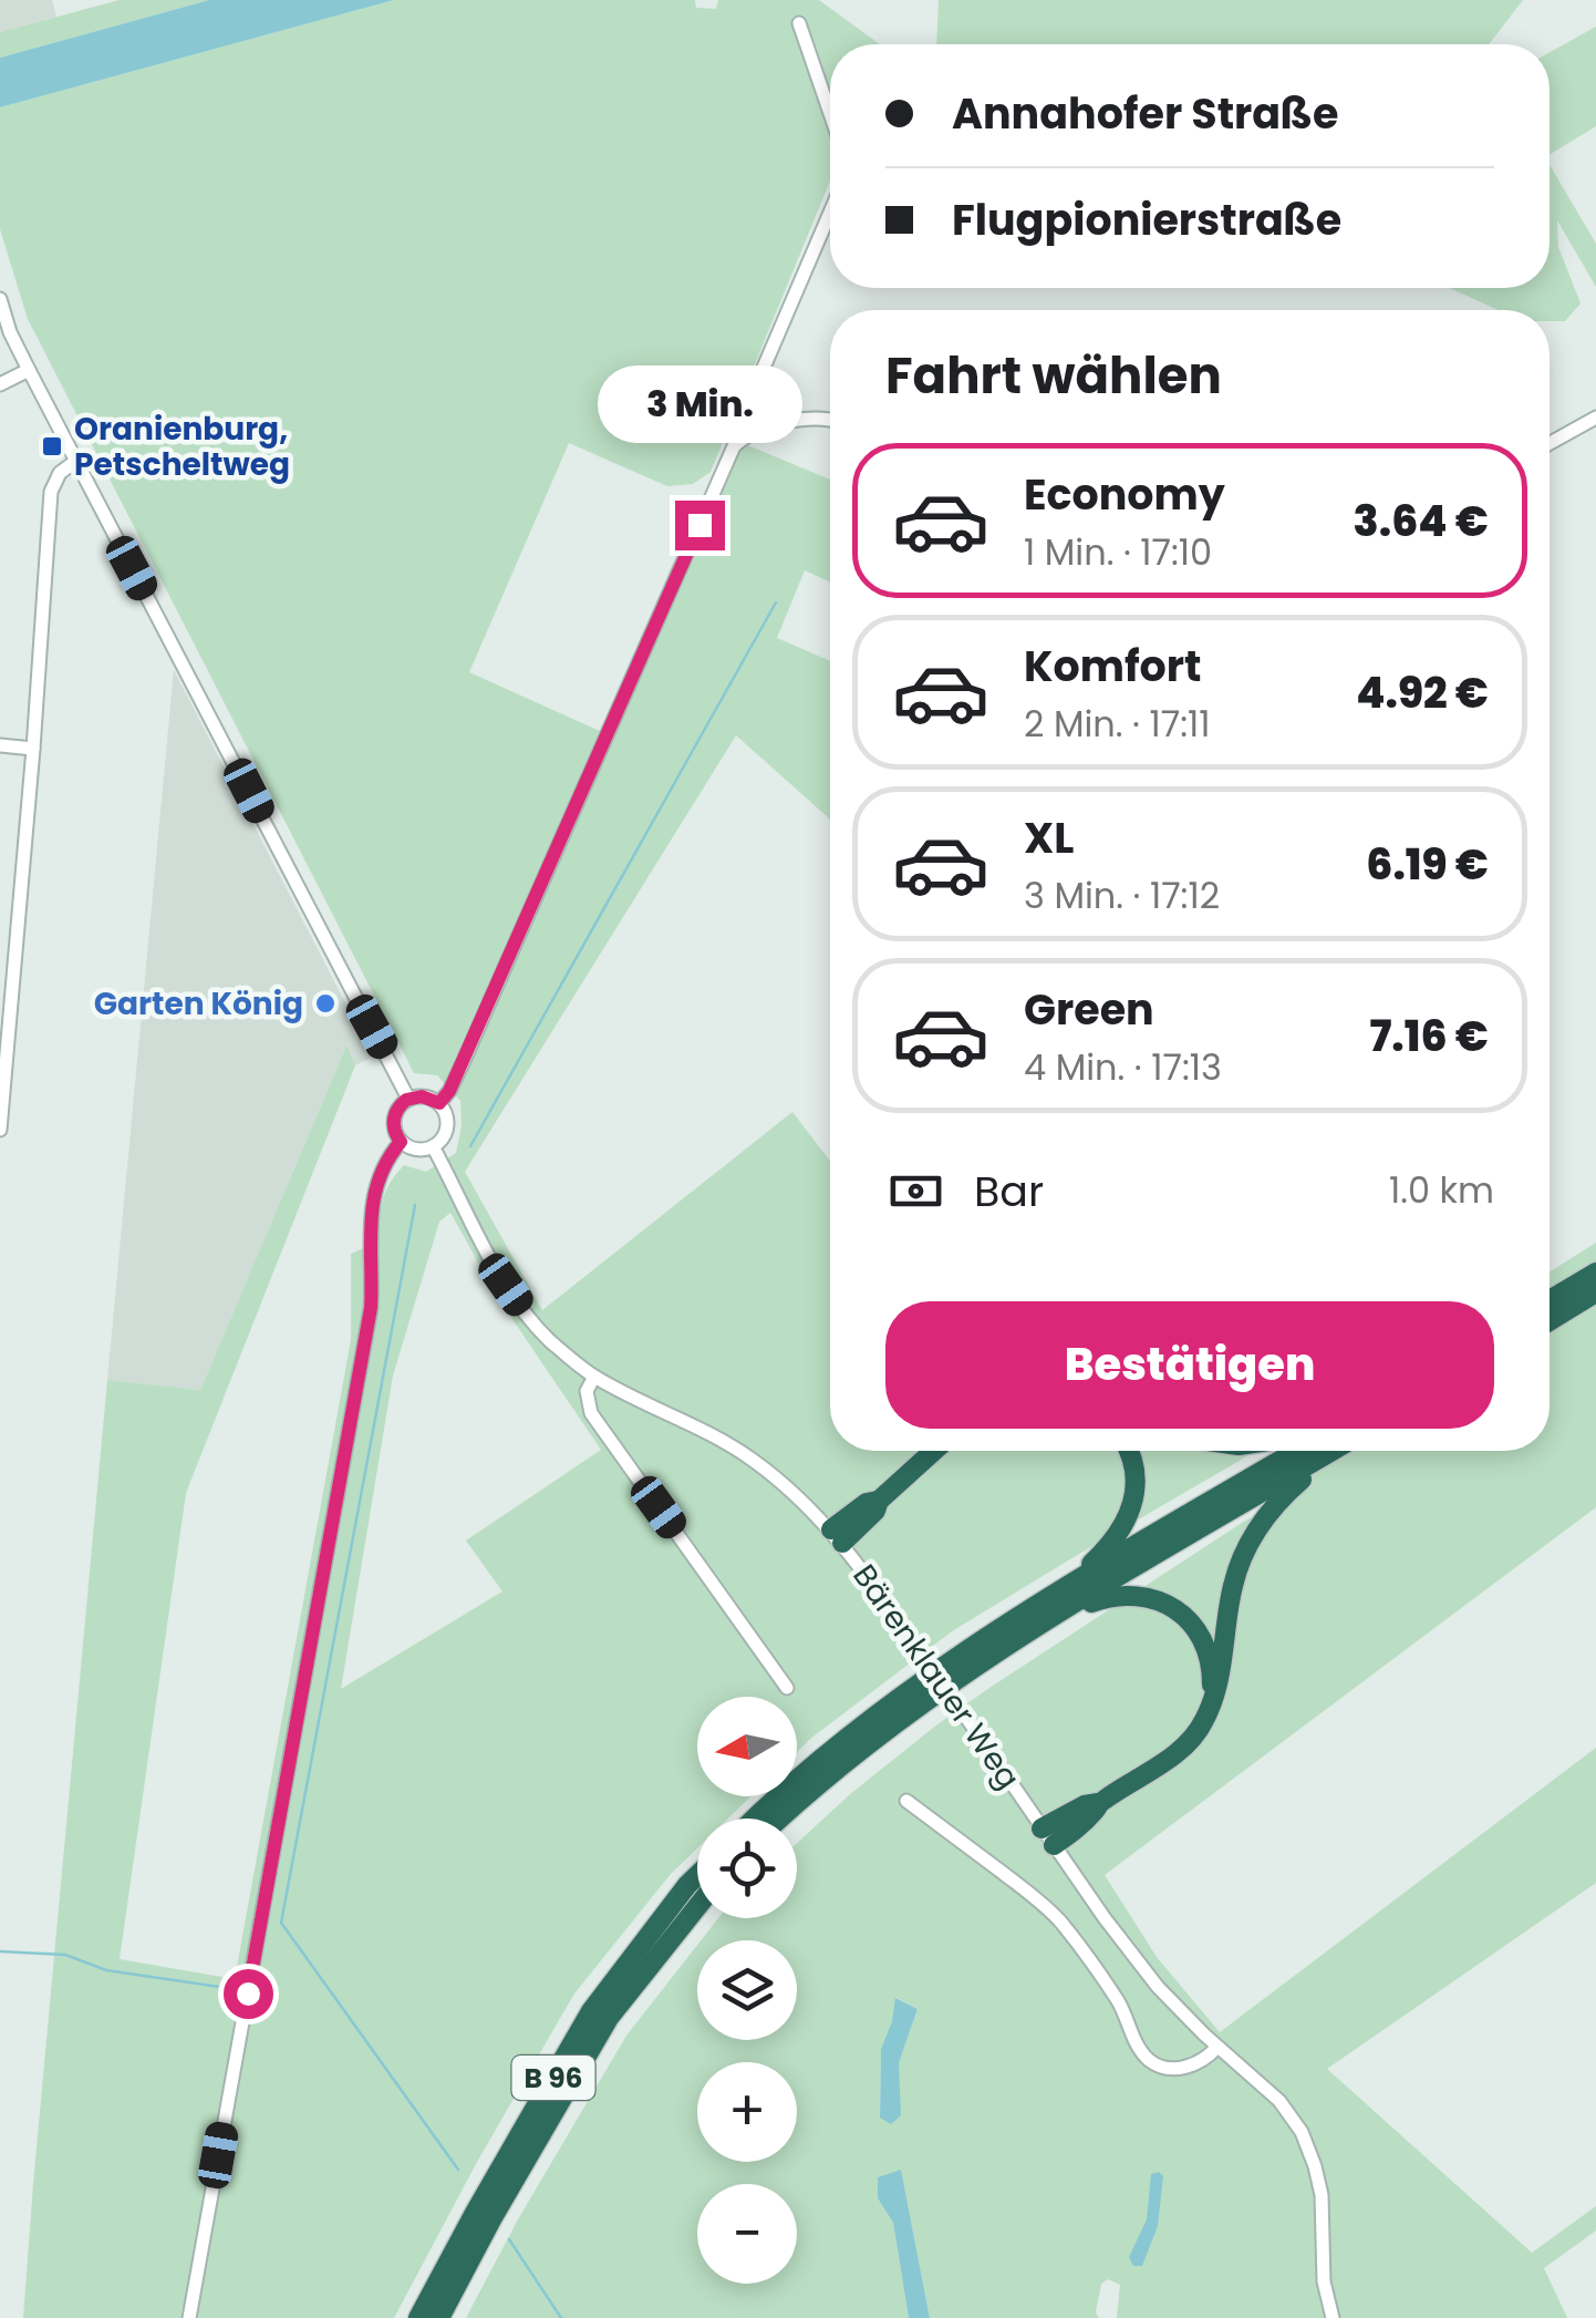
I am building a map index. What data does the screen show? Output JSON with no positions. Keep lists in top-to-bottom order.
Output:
{
  "streets": {
    "highway": ["B 96"],
    "street": ["Bärenklauer Weg"]
  },
  "places": {
    "transit": ["Oranienburg, Petscheltweg"],
    "other": ["Garten König"]
  },
  "north": "left",
  "page": {
    "banner": ["Annahofer Straße", "Flugpionierstraße"],
    "heading": "Fahrt wählen",
    "bubble": "3 Min.",
    "list": [
      {
        "name": "Economy",
        "note": "1 Min. · 17:10",
        "value": "3.64 €"
      },
      {
        "name": "Komfort",
        "note": "2 Min. · 17:11",
        "value": "4.92 €"
      },
      {
        "name": "XL",
        "note": "3 Min. · 17:12",
        "value": "6.19 €"
      },
      {
        "name": "Green",
        "note": "4 Min. · 17:13",
        "value": "7.16 €"
      }
    ],
    "pay": ["Bar", "1.0 km"],
    "buttons": "Bestätigen",
    "map_buttons": ["+", "−"]
  }
}
